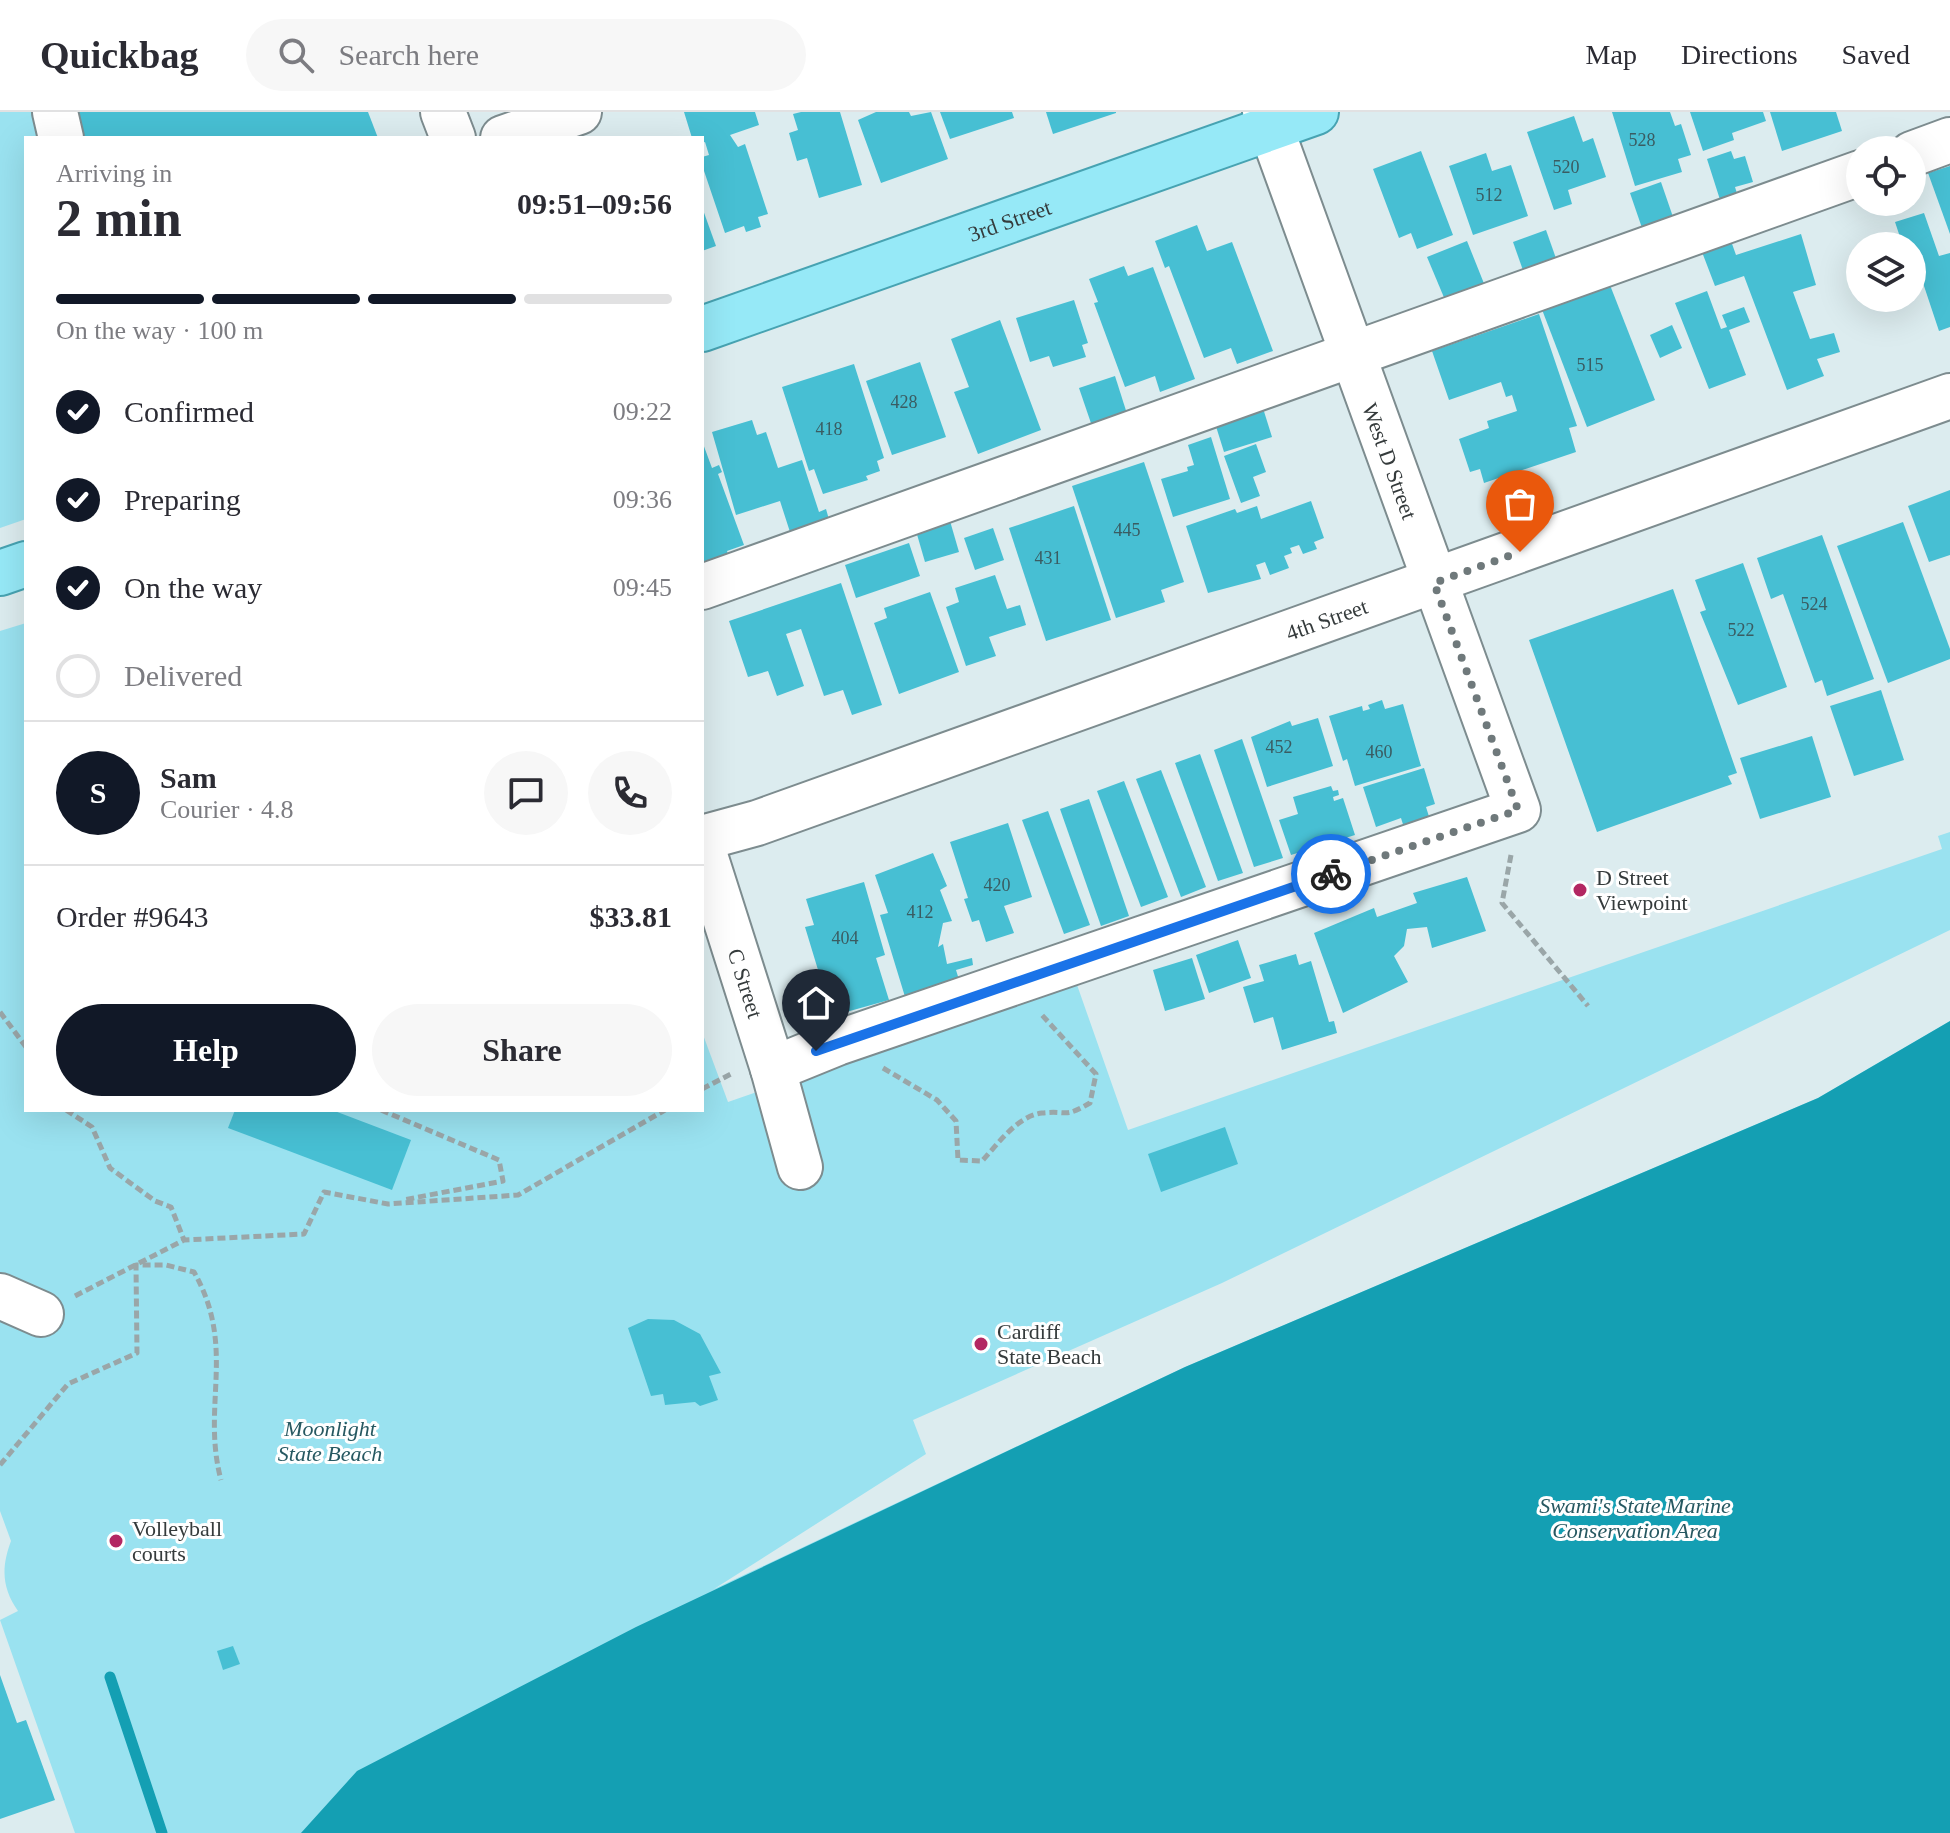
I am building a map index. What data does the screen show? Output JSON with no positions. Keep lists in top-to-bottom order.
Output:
{
  "streets": {
    "main road": ["3rd Street"],
    "street": ["West D Street", "4th Street", "C Street"]
  },
  "crossings": [
    ["3rd Street", "West D Street"],
    ["West D Street", "4th Street"]
  ],
  "parks": ["Moonlight State Beach", "Swami's State Marine Conservation Area"],
  "places": ["D Street Viewpoint", "Cardiff State Beach", "Volleyball courts"],
  "house_numbers": [
    "528",
    "520",
    "512",
    "515",
    "428",
    "418",
    "445",
    "431",
    "524",
    "522",
    "452",
    "460",
    "420",
    "412",
    "404"
  ],
  "page": {
    "header": "Quickbag",
    "search": "Search here",
    "nav": ["Map", "Directions", "Saved"],
    "heading": ["2 min", "Arriving in", "09:51–09:56"],
    "panel": [
      "Sam",
      "Courier · 4.8",
      "Order #9643",
      "$33.81"
    ],
    "bar": "On the way · 100 m",
    "list": [
      ["Confirmed", "09:22"],
      ["Preparing", "09:36"],
      ["On the way", "09:45"],
      "Delivered"
    ],
    "round": "S",
    "buttons": ["Help", "Share"]
  }
}
